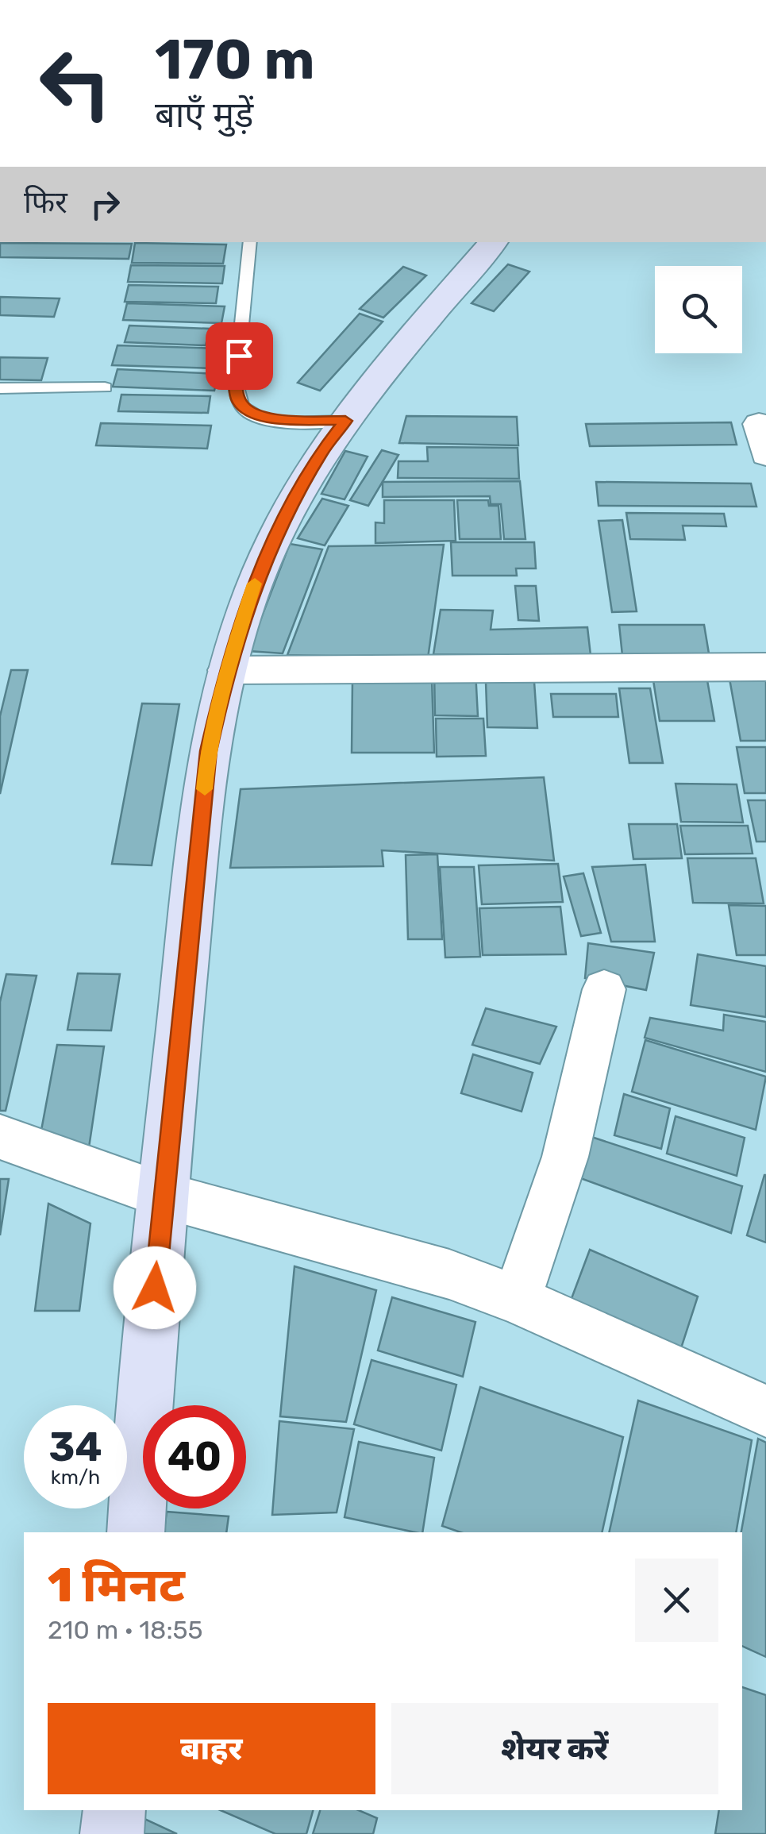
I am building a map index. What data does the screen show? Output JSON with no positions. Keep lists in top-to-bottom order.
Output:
{
  "page": {
    "turn": ["170 m", "बाएँ मुड़ें"],
    "then": "फिर",
    "speed": "34 km/h",
    "limit": "40",
    "heading": ["1 मिनट", "210 m · 18:55"],
    "buttons": ["बाहर", "शेयर करें"]
  }
}
